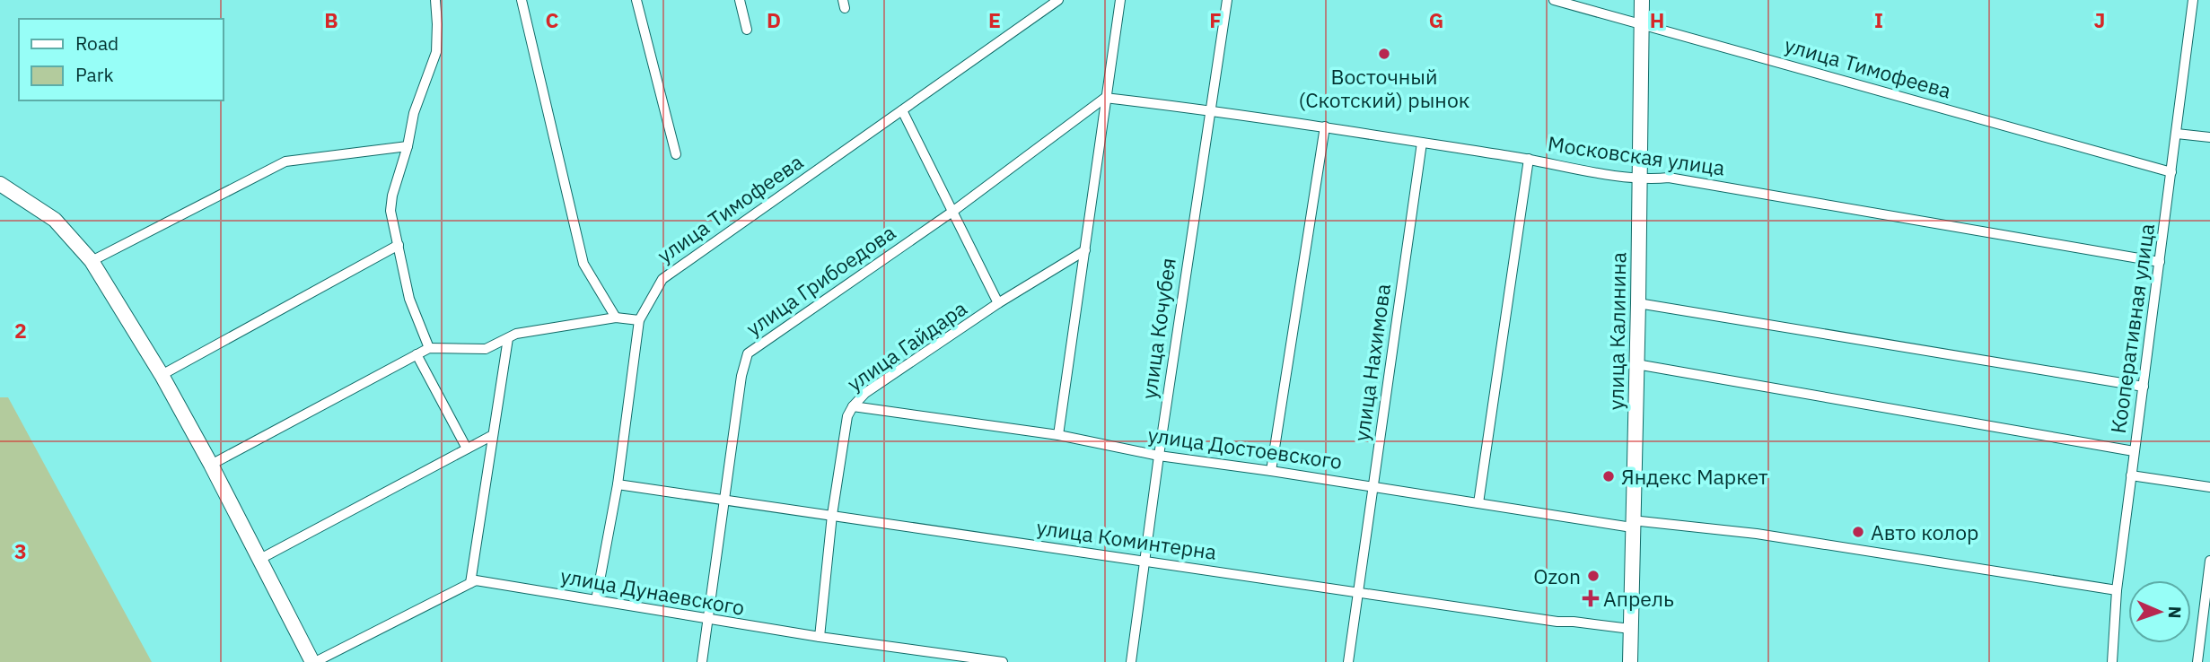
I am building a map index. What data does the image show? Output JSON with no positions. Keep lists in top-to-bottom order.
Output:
{
  "streets": {
    "main road": ["улица Калинина"],
    "street": [
      "улица Тимофеева",
      "Московская улица",
      "улица Грибоедова",
      "улица Кочубея",
      "Кооперативная улица",
      "улица Гайдара",
      "улица Нахимова",
      "улица Достоевского",
      "улица Коминтерна",
      "улица Дунаевского"
    ]
  },
  "crossings": [
    ["улица Тимофеева", "Кооперативная улица"],
    ["улица Тимофеева", "улица Калинина"],
    ["улица Тимофеева", "улица Коминтерна"],
    ["улица Тимофеева", "улица Дунаевского"],
    ["Московская улица", "улица Грибоедова"],
    ["Московская улица", "улица Кочубея"],
    ["Московская улица", "Кооперативная улица"],
    ["Московская улица", "улица Калинина"],
    ["Московская улица", "улица Нахимова"],
    ["улица Грибоедова", "улица Коминтерна"],
    ["улица Грибоедова", "улица Дунаевского"],
    ["улица Кочубея", "улица Достоевского"],
    ["улица Кочубея", "улица Коминтерна"],
    ["Кооперативная улица", "улица Достоевского"],
    ["улица Калинина", "улица Достоевского"],
    ["улица Калинина", "улица Коминтерна"],
    ["улица Гайдара", "улица Достоевского"],
    ["улица Гайдара", "улица Коминтерна"],
    ["улица Гайдара", "улица Дунаевского"],
    ["улица Нахимова", "улица Достоевского"],
    ["улица Нахимова", "улица Коминтерна"]
  ],
  "places": {
    "other": [
      "Восточный (Скотский) рынок",
      "Яндекс Маркет",
      "Авто колор",
      "Ozon"
    ],
    "health": ["Апрель"]
  },
  "legend": ["Road", "Park"],
  "north": "right",
  "grid": {
    "columns": [
      "B",
      "C",
      "D",
      "E",
      "F",
      "G",
      "H",
      "I",
      "J"
    ],
    "rows": ["2", "3"]
  }
}
